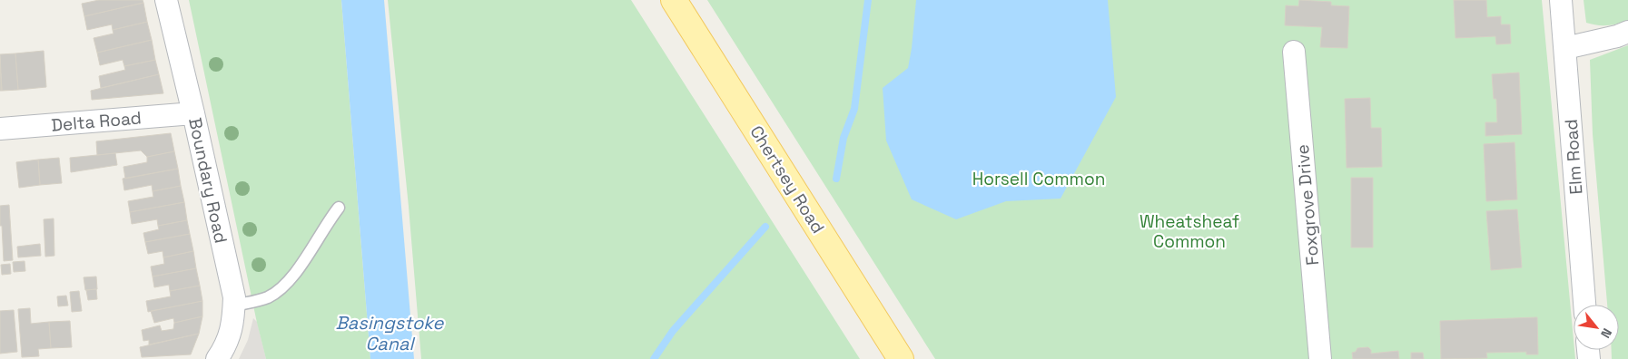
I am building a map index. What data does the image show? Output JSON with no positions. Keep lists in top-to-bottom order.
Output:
{
  "streets": {
    "main road": ["Chertsey Road"],
    "street": [
      "Delta Road",
      "Elm Road",
      "Boundary Road",
      "Foxgrove Drive"
    ]
  },
  "crossings": [
    ["Delta Road", "Boundary Road"]
  ],
  "water": ["Basingstoke Canal"],
  "parks": ["Horsell Common", "Wheatsheaf Common"],
  "north": "bottom right"
}
